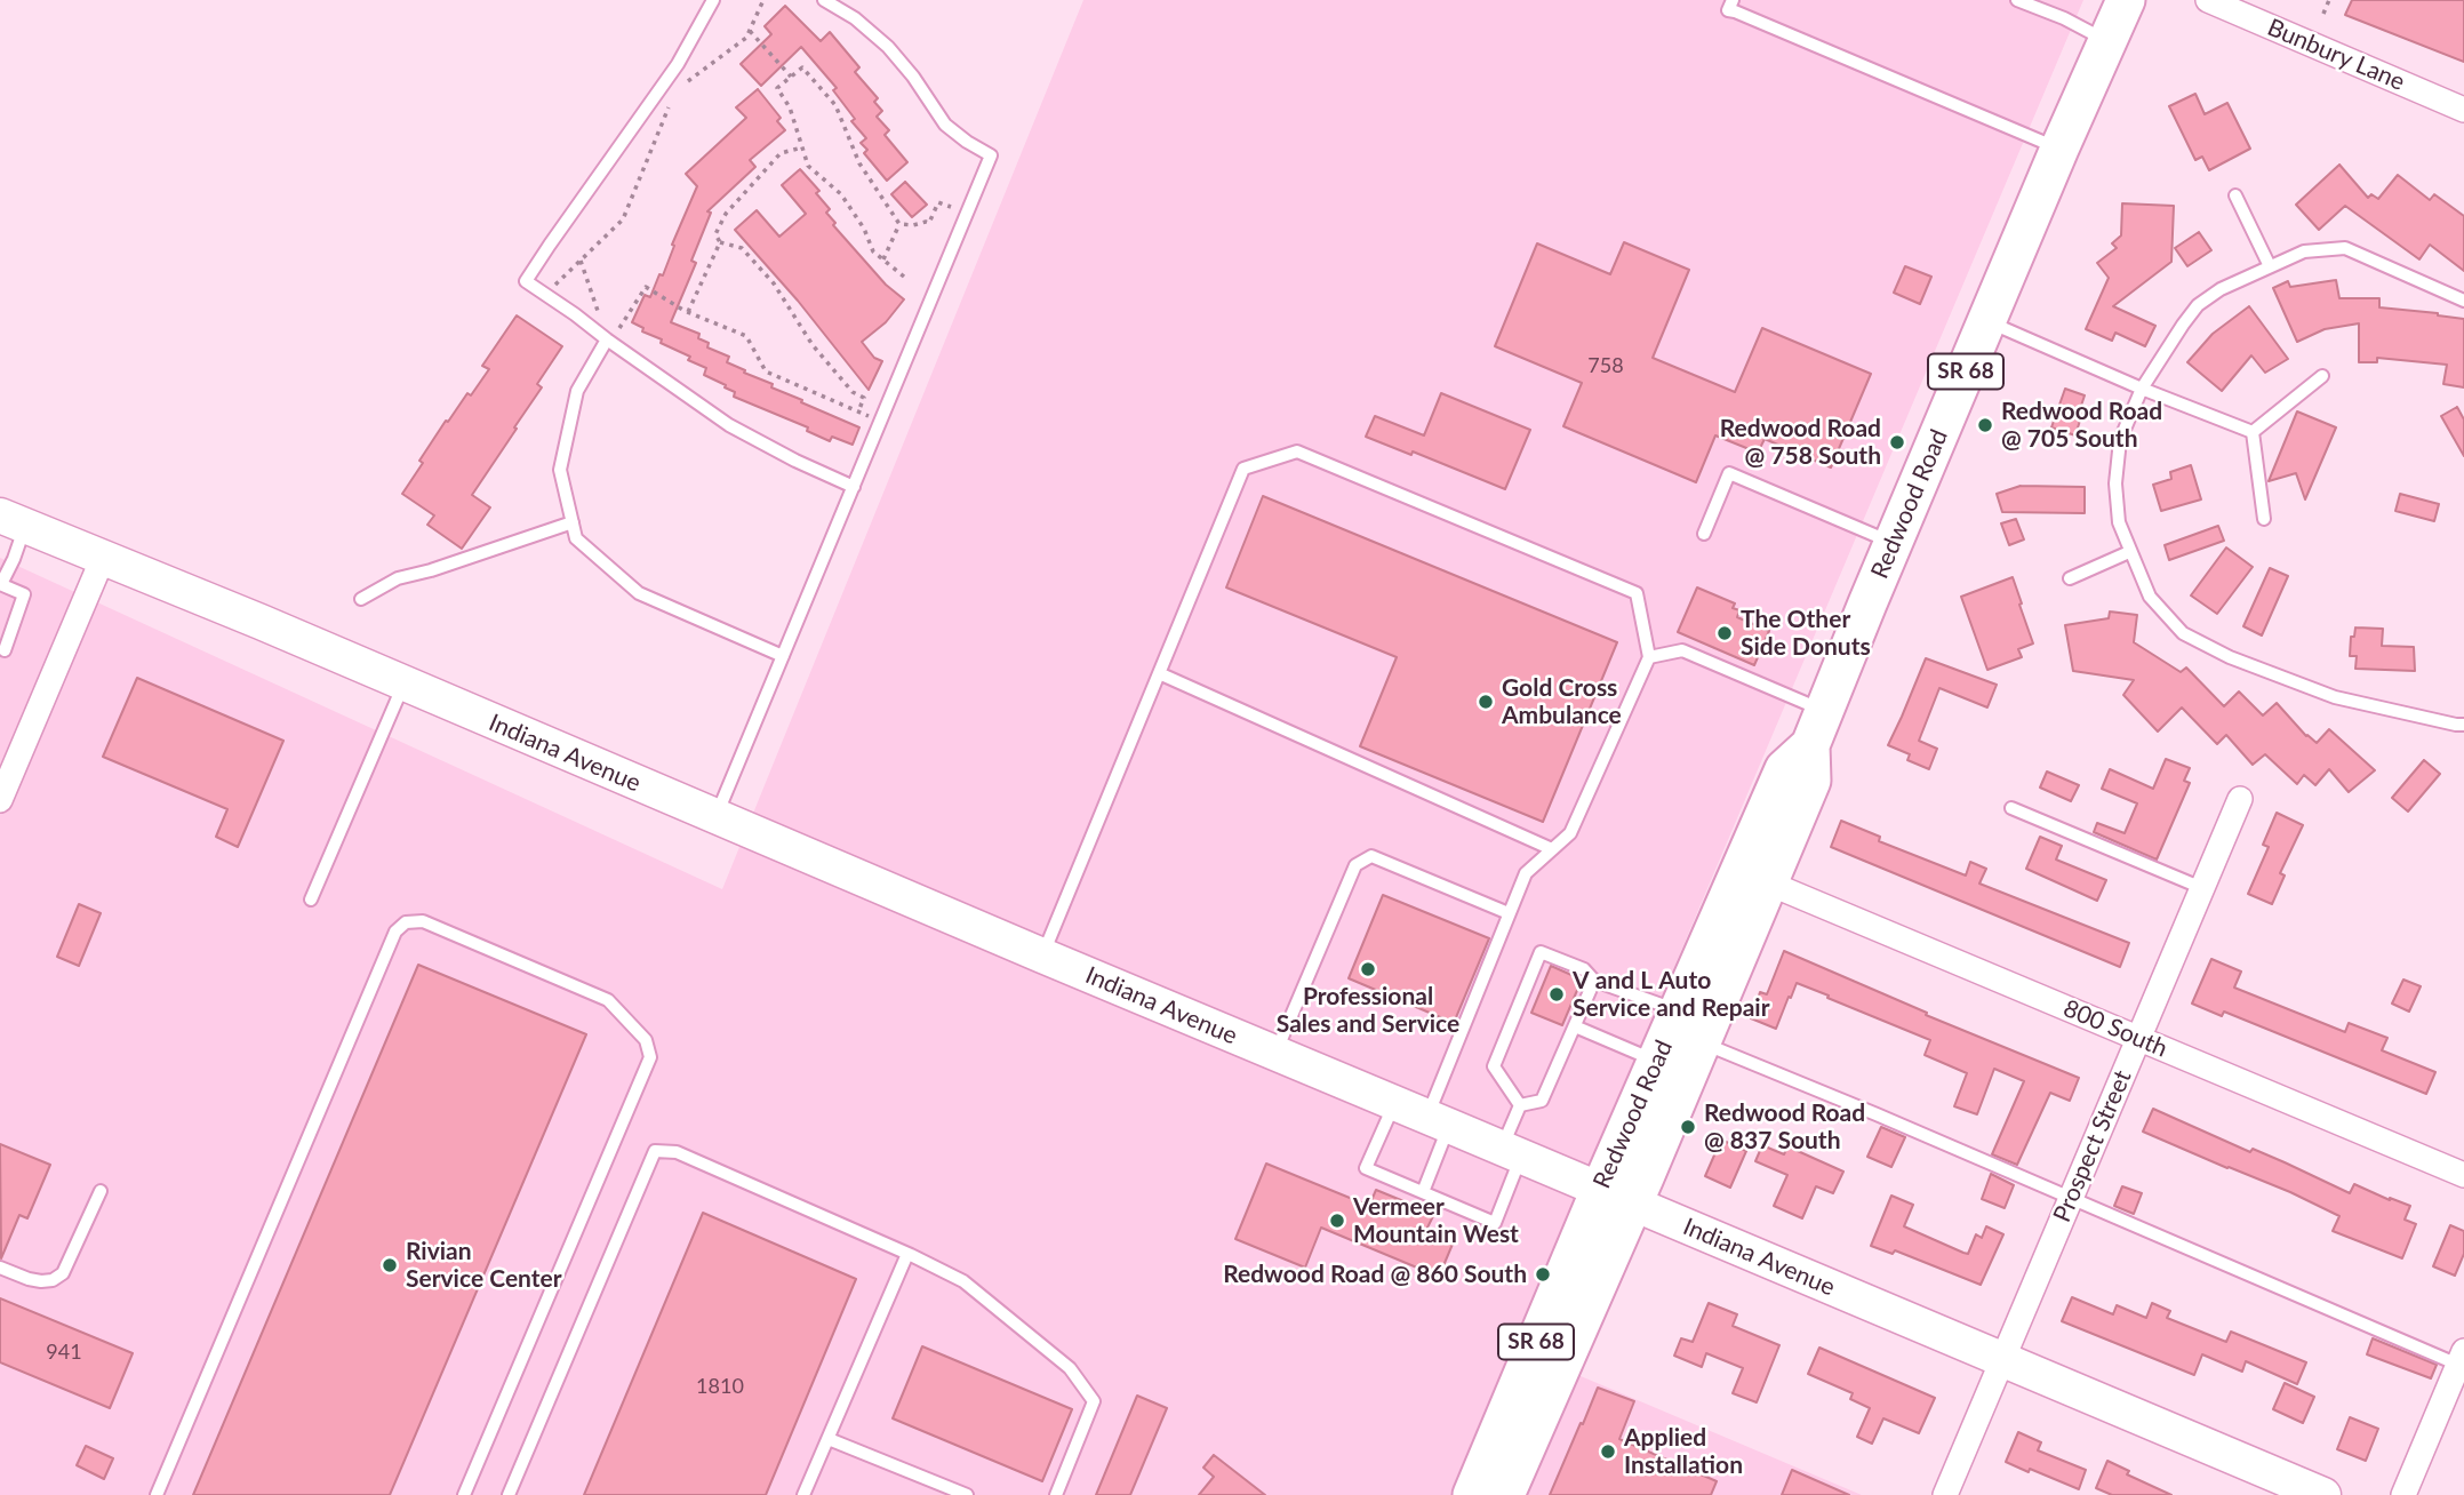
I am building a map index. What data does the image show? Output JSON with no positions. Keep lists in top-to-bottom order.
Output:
{
  "streets": {
    "main road": ["SR 68", "Redwood Road"],
    "street": [
      "Bunbury Lane",
      "Indiana Avenue",
      "800 South",
      "Prospect Street"
    ]
  },
  "crossings": [
    ["Redwood Road", "Indiana Avenue"],
    ["Redwood Road", "800 South"],
    ["Indiana Avenue", "Prospect Street"],
    ["800 South", "Prospect Street"]
  ],
  "places": [
    "Redwood Road @ 705 South",
    "Redwood Road @ 758 South",
    "The Other Side Donuts",
    "Gold Cross Ambulance",
    "Professional Sales and Service",
    "V and L Auto Service and Repair",
    "Redwood Road @ 837 South",
    "Vermeer Mountain West",
    "Rivian Service Center",
    "Redwood Road @ 860 South",
    "Applied Installation"
  ],
  "house_numbers": ["758", "941", "1810"]
}
